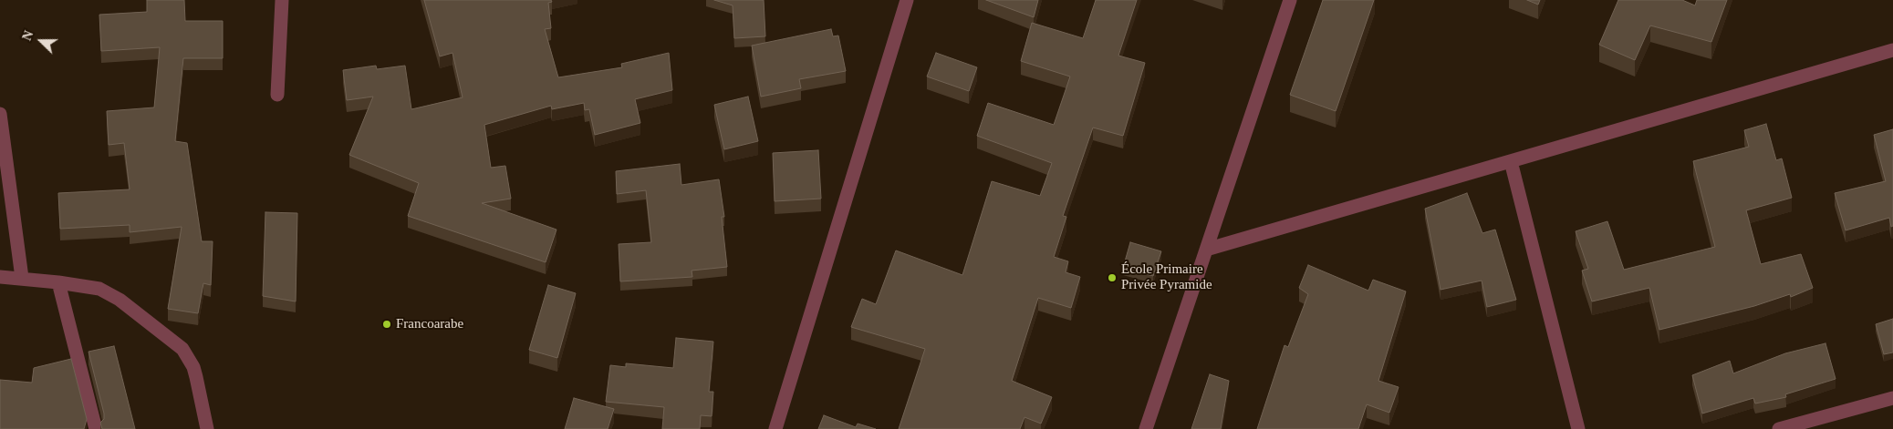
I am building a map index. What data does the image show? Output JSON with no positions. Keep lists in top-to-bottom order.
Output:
{
  "places": ["École Primaire Privée Pyramide", "Francoarabe"],
  "north": "left"
}
